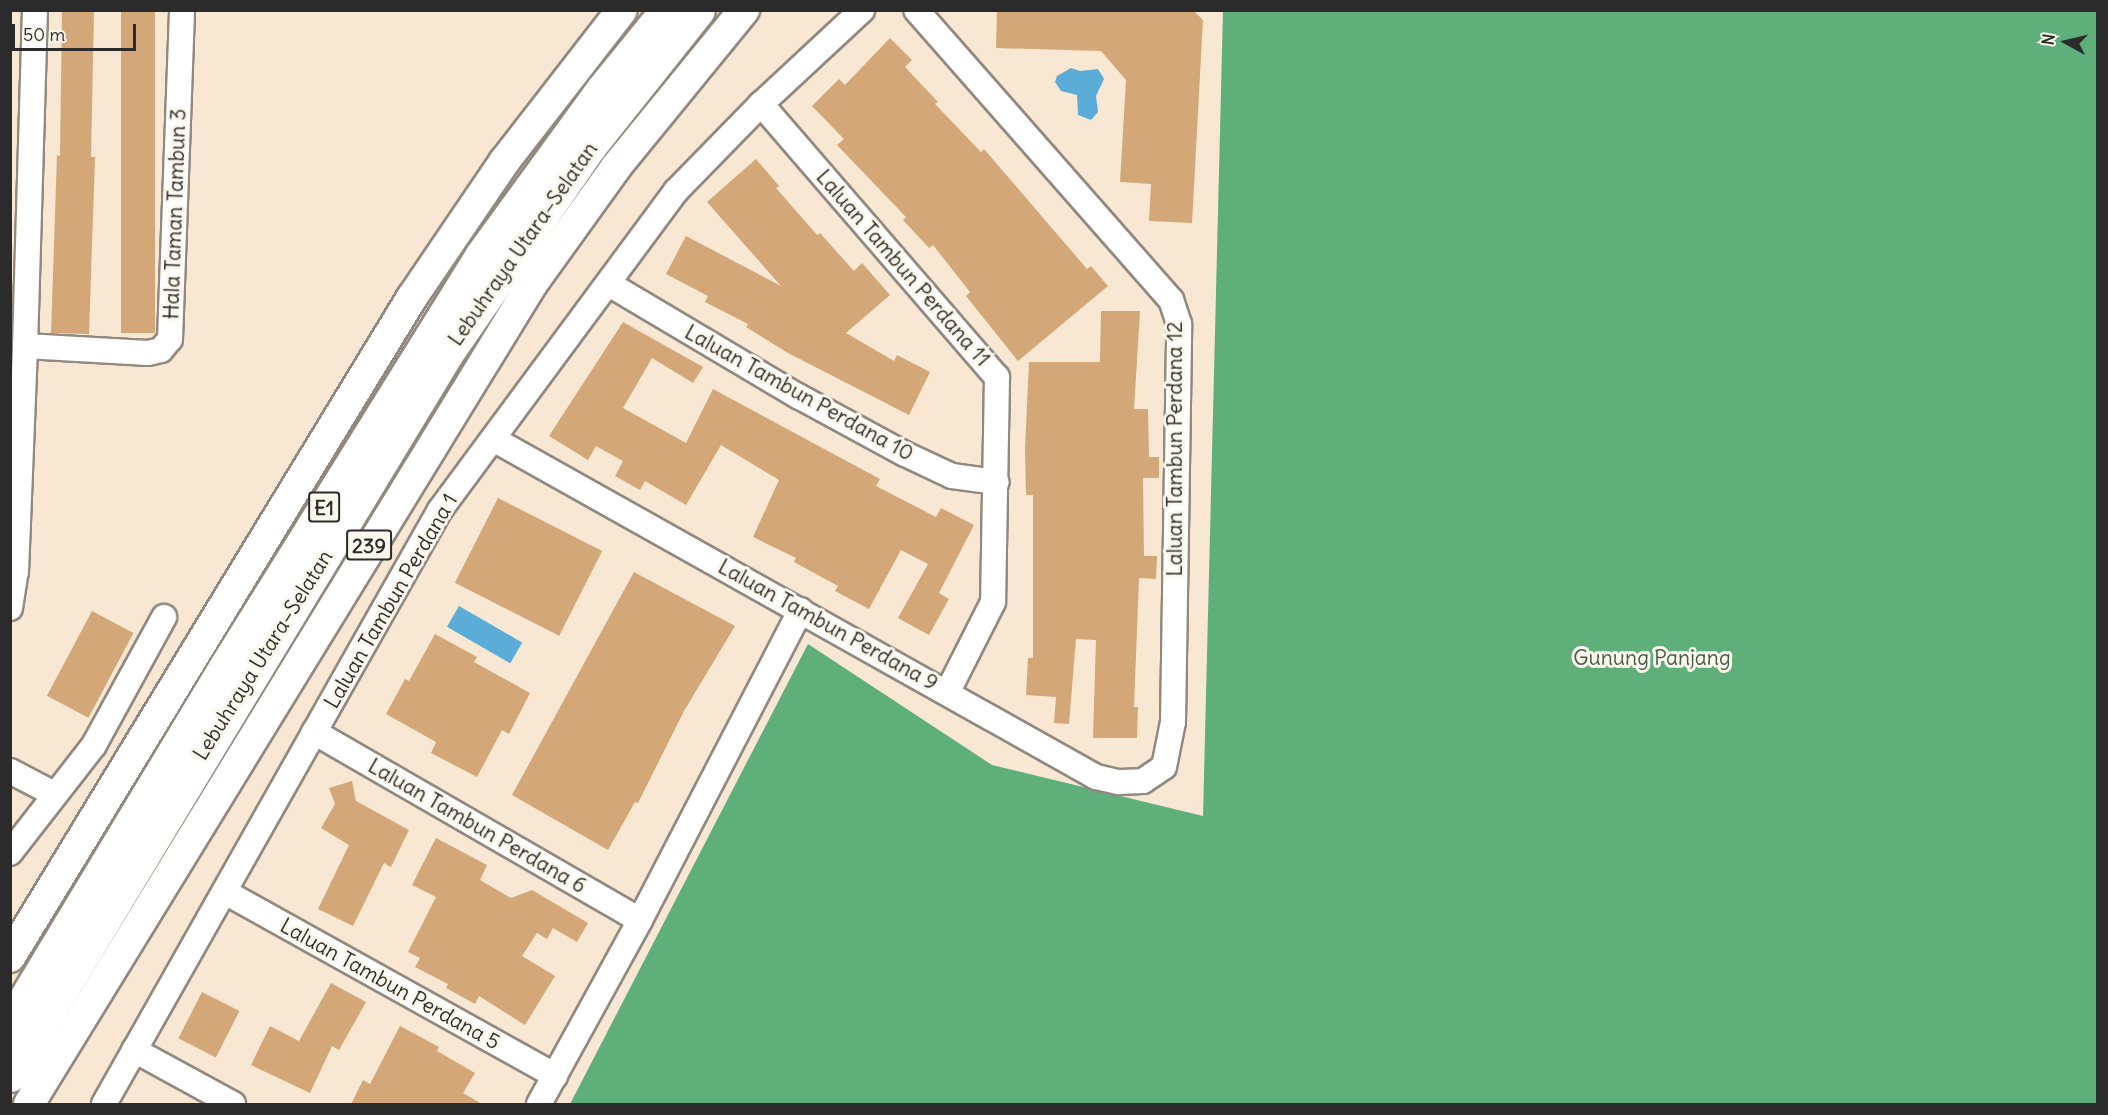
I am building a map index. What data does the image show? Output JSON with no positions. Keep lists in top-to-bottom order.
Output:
{
  "streets": {
    "highway": ["Lebuhraya Utara–Selatan", "E1"],
    "main road": ["239"],
    "street": [
      "Hala Taman Tambun 3",
      "Laluan Tambun Perdana 11",
      "Laluan Tambun Perdana 10",
      "Laluan Tambun Perdana 12",
      "Laluan Tambun Perdana 1",
      "Laluan Tambun Perdana 9",
      "Laluan Tambun Perdana 6",
      "Laluan Tambun Perdana 5"
    ]
  },
  "crossings": [
    ["Laluan Tambun Perdana 11", "Laluan Tambun Perdana 10"],
    ["Laluan Tambun Perdana 11", "Laluan Tambun Perdana 1"],
    ["Laluan Tambun Perdana 11", "Laluan Tambun Perdana 9"],
    ["Laluan Tambun Perdana 10", "Laluan Tambun Perdana 1"],
    ["Laluan Tambun Perdana 12", "Laluan Tambun Perdana 9"],
    ["Laluan Tambun Perdana 1", "Laluan Tambun Perdana 9"],
    ["Laluan Tambun Perdana 1", "Laluan Tambun Perdana 6"],
    ["Laluan Tambun Perdana 1", "Laluan Tambun Perdana 5"]
  ],
  "parks": ["Gunung Panjang"],
  "scale_bar": "50 m",
  "north": "left"
}
